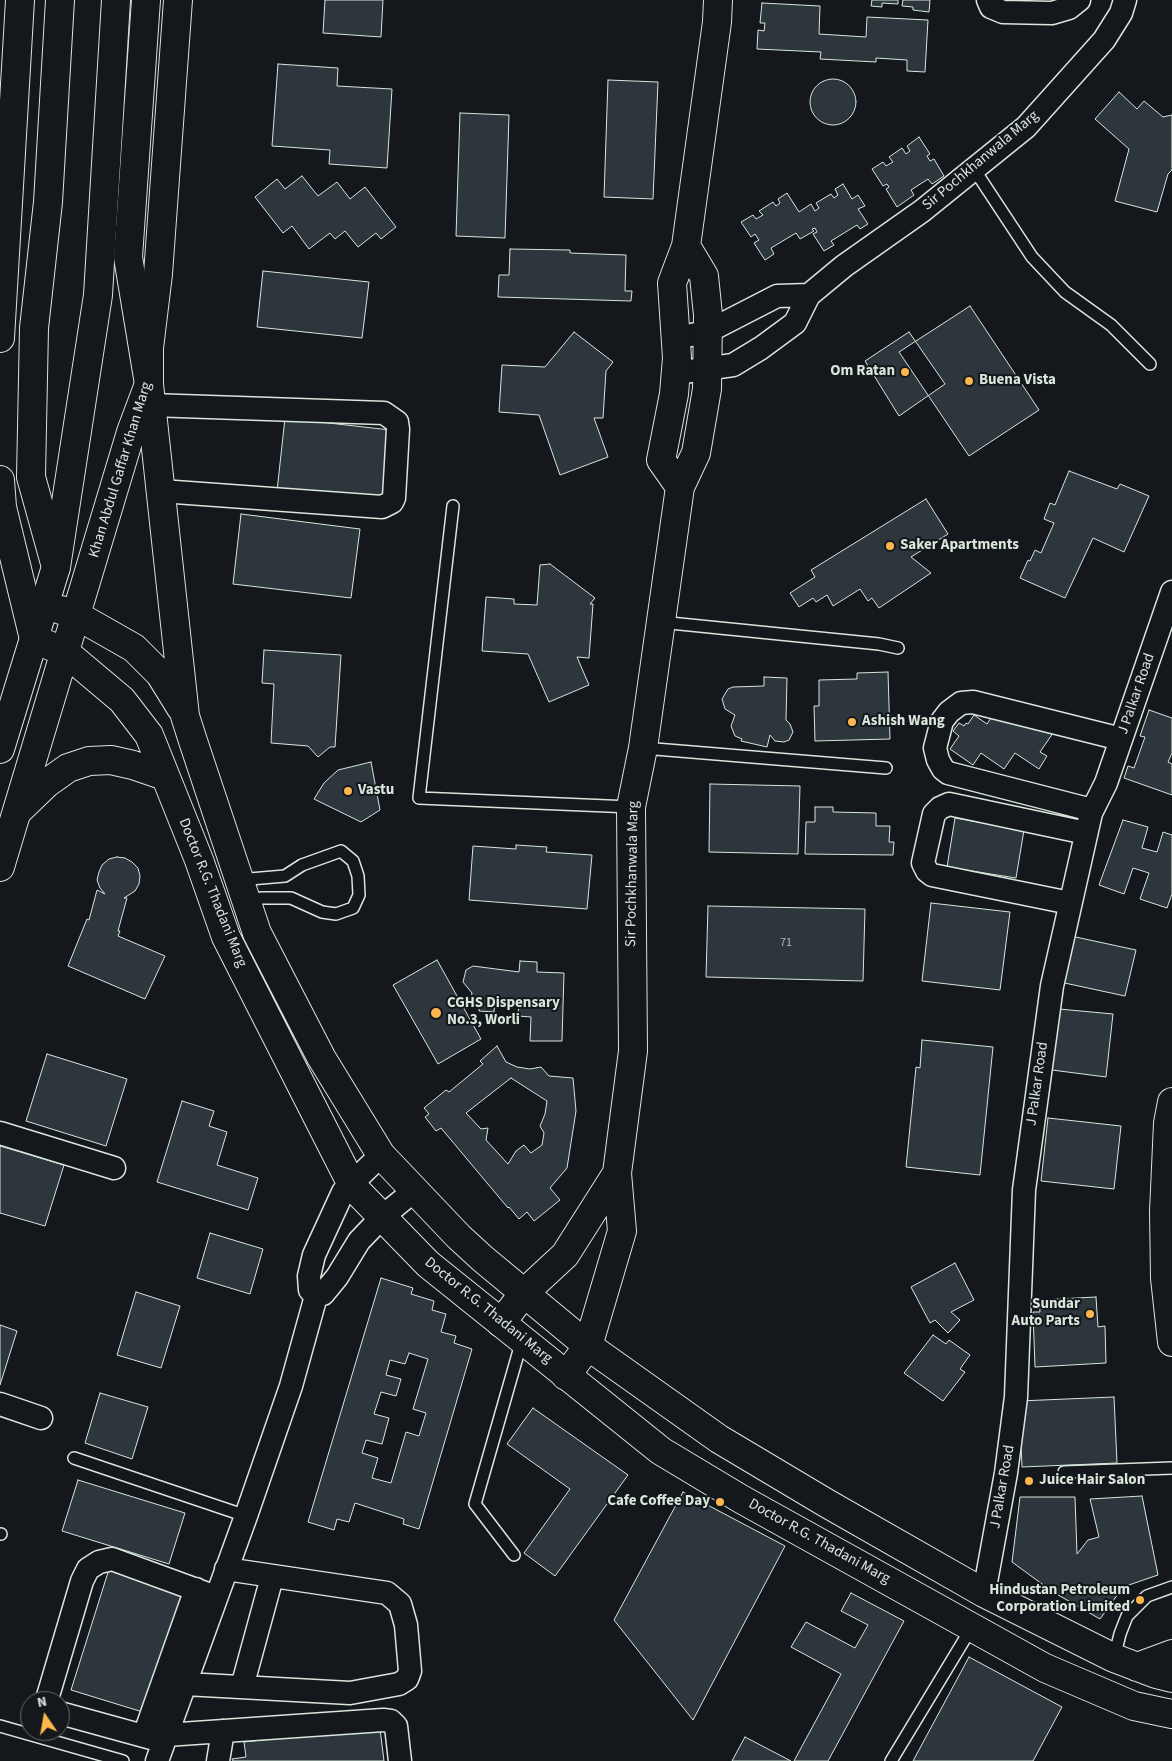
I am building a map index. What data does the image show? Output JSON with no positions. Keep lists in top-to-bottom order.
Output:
{
  "streets": {
    "main road": ["Sir Pochkhanwala Marg", "Khan Abdul Gaffar Khan Marg", "Doctor R.G. Thadani Marg"],
    "street": ["J Palkar Road"]
  },
  "crossings": [
    ["Sir Pochkhanwala Marg", "Doctor R.G. Thadani Marg"],
    ["Khan Abdul Gaffar Khan Marg", "Doctor R.G. Thadani Marg"],
    ["J Palkar Road", "Doctor R.G. Thadani Marg"]
  ],
  "places": [
    "Om Ratan",
    "Buena Vista",
    "Saker Apartments",
    "Ashish Wang",
    "Vastu",
    "CGHS Dispensary No.3, Worli",
    "Sundar Auto Parts",
    "Juice Hair Salon",
    "Cafe Coffee Day",
    "Hindustan Petroleum Corporation Limited"
  ],
  "house_numbers": ["71"],
  "north": "top"
}
